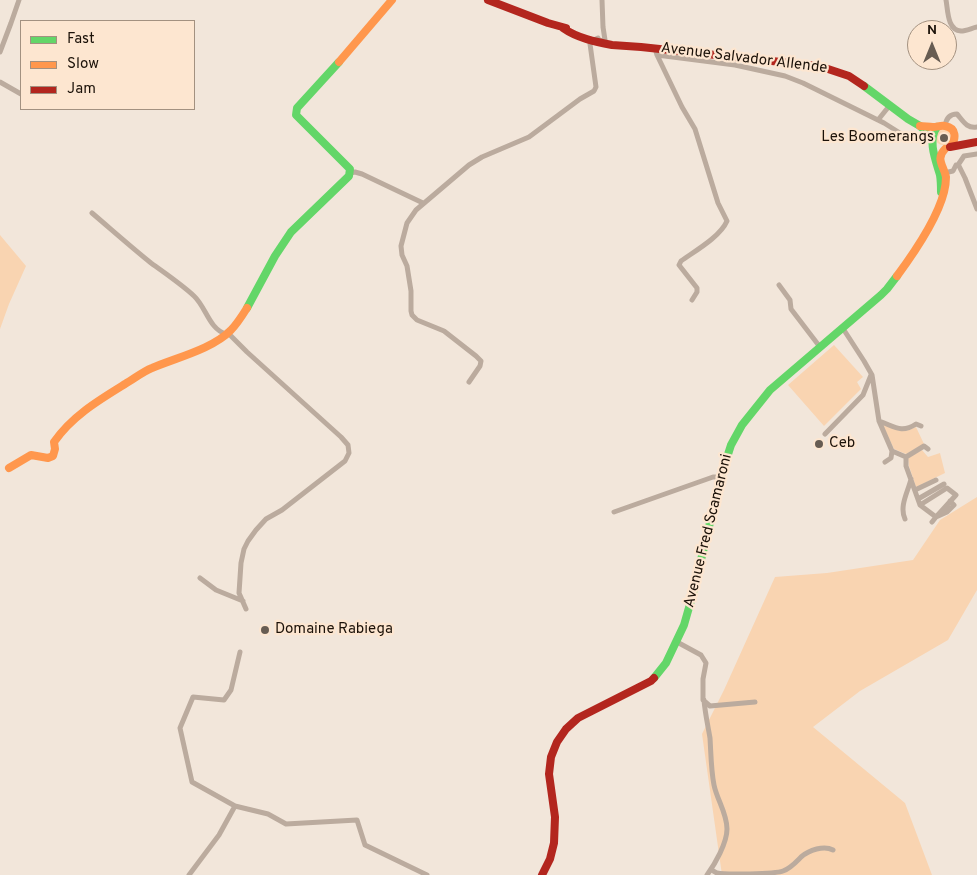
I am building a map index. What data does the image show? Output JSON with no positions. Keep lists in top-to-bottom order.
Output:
{
  "streets": {
    "main road": ["Avenue Salvador Allende", "Avenue Fred Scamaroni"]
  },
  "crossings": [
    ["Avenue Salvador Allende", "Avenue Fred Scamaroni"]
  ],
  "places": ["Les Boomerangs", "Ceb", "Domaine Rabiega"],
  "legend": ["Fast", "Slow", "Jam"],
  "north": "top"
}
